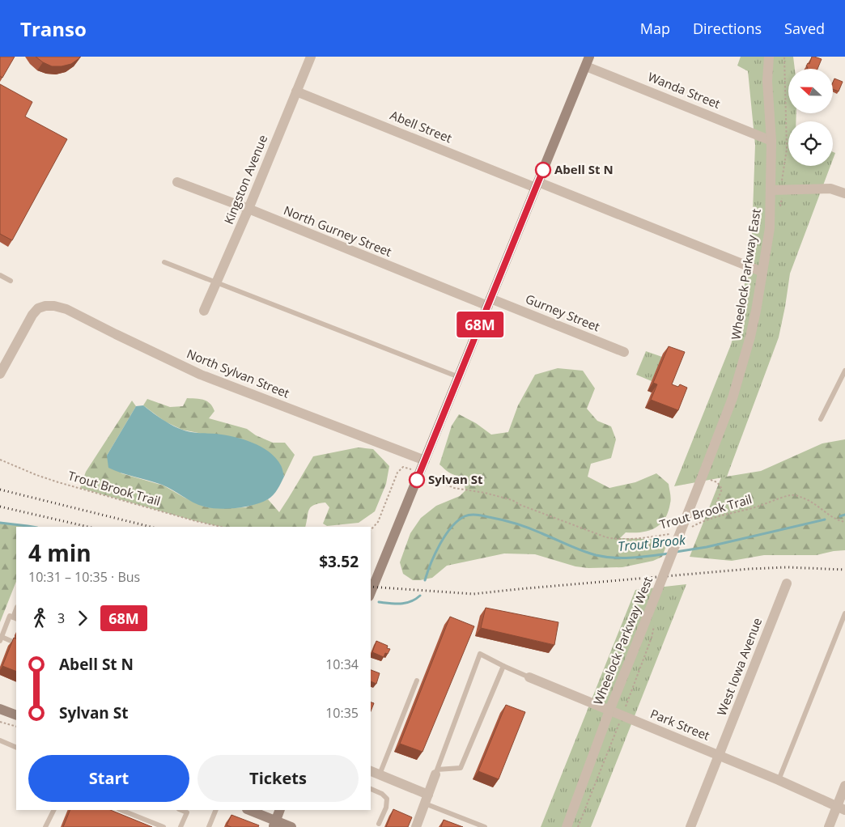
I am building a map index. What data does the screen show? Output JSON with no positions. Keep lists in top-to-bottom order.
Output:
{
  "streets": {
    "street": [
      "Wanda Street",
      "Abell Street",
      "Kingston Avenue",
      "North Gurney Street",
      "Wheelock Parkway East",
      "Gurney Street",
      "North Sylvan Street",
      "Wheelock Parkway West",
      "West Iowa Avenue",
      "Park Street"
    ],
    "path": ["Trout Brook Trail"]
  },
  "crossings": [
    ["Wanda Street", "Wheelock Parkway East"],
    ["Abell Street", "Kingston Avenue"],
    ["Abell Street", "Wheelock Parkway East"],
    ["Kingston Avenue", "North Gurney Street"],
    ["North Gurney Street", "Gurney Street"],
    ["Wheelock Parkway East", "Wheelock Parkway West"],
    ["Wheelock Parkway West", "Park Street"],
    ["West Iowa Avenue", "Park Street"]
  ],
  "water": ["Trout Brook"],
  "places": ["Abell St N", "Sylvan St"],
  "lines": ["bus line 68M"],
  "north": "left",
  "page": {
    "header": "Transo",
    "nav": ["Map", "Directions", "Saved"],
    "on_map": "68M",
    "heading": ["4 min", "10:31 – 10:35 · Bus", "$3.52"],
    "legs": ["3", "68M"],
    "list": [
      {
        "name": "Abell St N",
        "value": "10:34"
      },
      {
        "name": "Sylvan St",
        "value": "10:35"
      }
    ],
    "buttons": ["Start", "Tickets"]
  }
}
